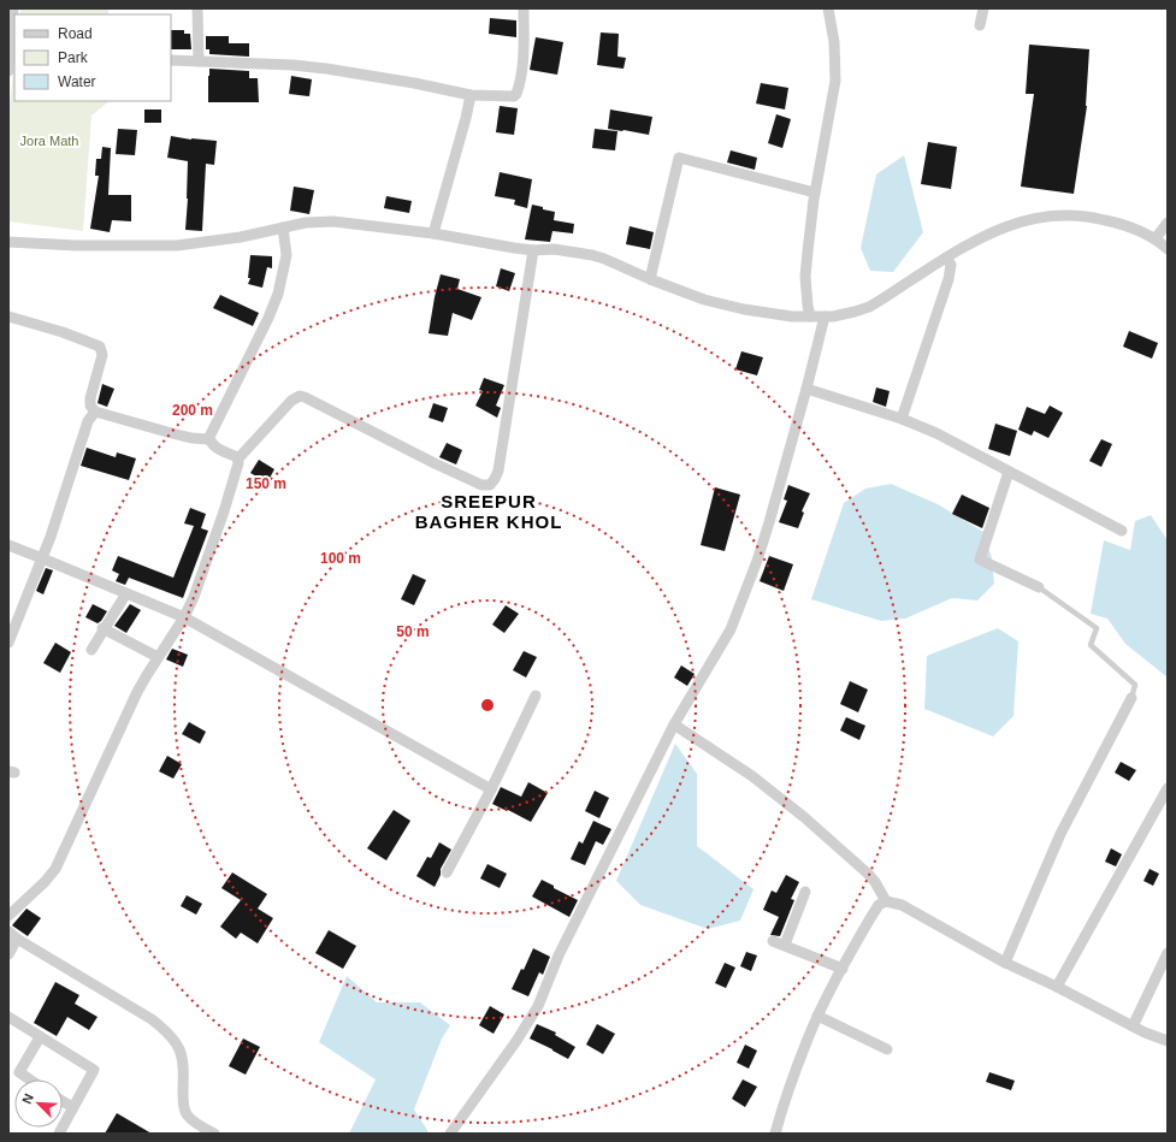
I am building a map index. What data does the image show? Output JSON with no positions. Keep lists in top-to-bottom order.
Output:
{
  "districts": ["SREEPUR BAGHER KHOL"],
  "parks": ["Jora Math"],
  "legend": ["Road", "Park", "Water"],
  "north": "top left",
  "rings": [
    "200 m",
    "150 m",
    "100 m",
    "50 m"
  ]
}
